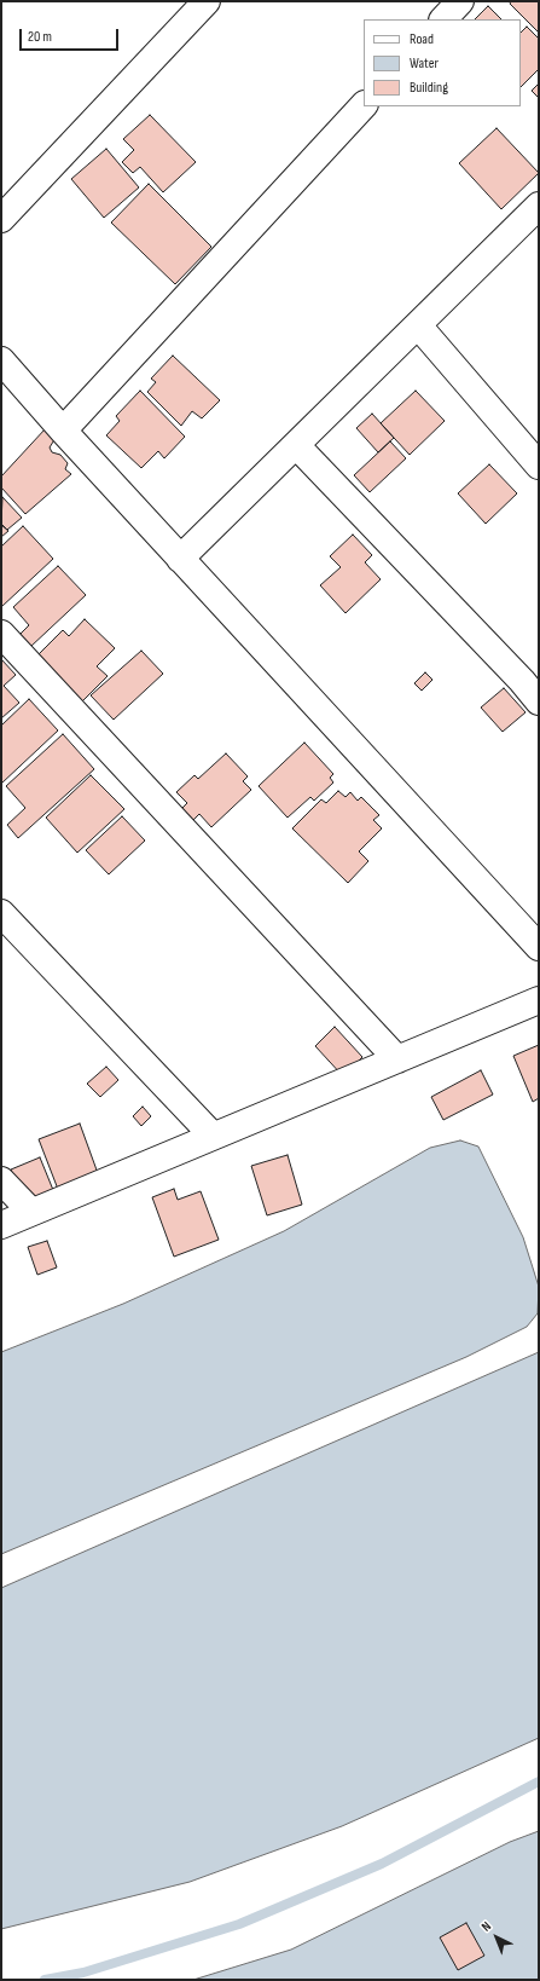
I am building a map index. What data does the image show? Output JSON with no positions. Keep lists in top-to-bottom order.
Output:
{
  "legend": ["Road", "Water", "Building"],
  "scale_bar": "20 m",
  "north": "top left"
}
